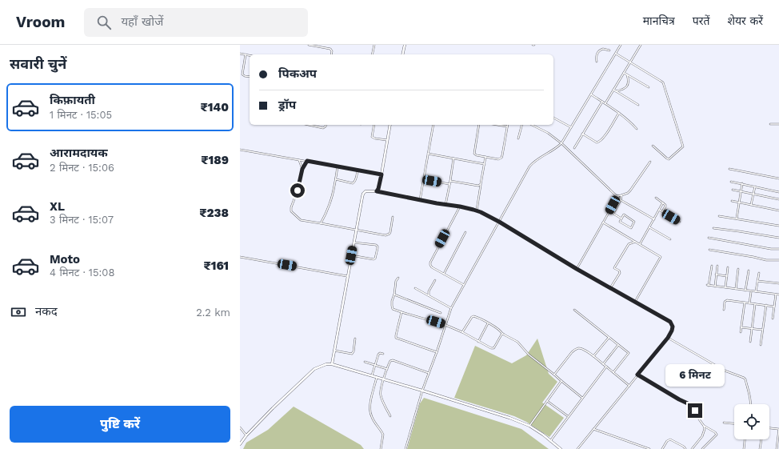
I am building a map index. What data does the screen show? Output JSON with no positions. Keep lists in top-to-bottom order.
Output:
{
  "page": {
    "header": "Vroom",
    "search": "यहाँ खोजें",
    "nav": ["मानचित्र", "परतें", "शेयर करें"],
    "heading": "सवारी चुनें",
    "banner": ["पिकअप", "ड्रॉप"],
    "list": [
      {
        "name": "किफ़ायती",
        "note": "1 मिनट · 15:05",
        "value": "₹140"
      },
      {
        "name": "आरामदायक",
        "note": "2 मिनट · 15:06",
        "value": "₹189"
      },
      {
        "name": "XL",
        "note": "3 मिनट · 15:07",
        "value": "₹238"
      },
      {
        "name": "Moto",
        "note": "4 मिनट · 15:08",
        "value": "₹161"
      }
    ],
    "pay": ["नकद", "2.2 km"],
    "bubble": "6 मिनट",
    "buttons": "पुष्टि करें"
  }
}
